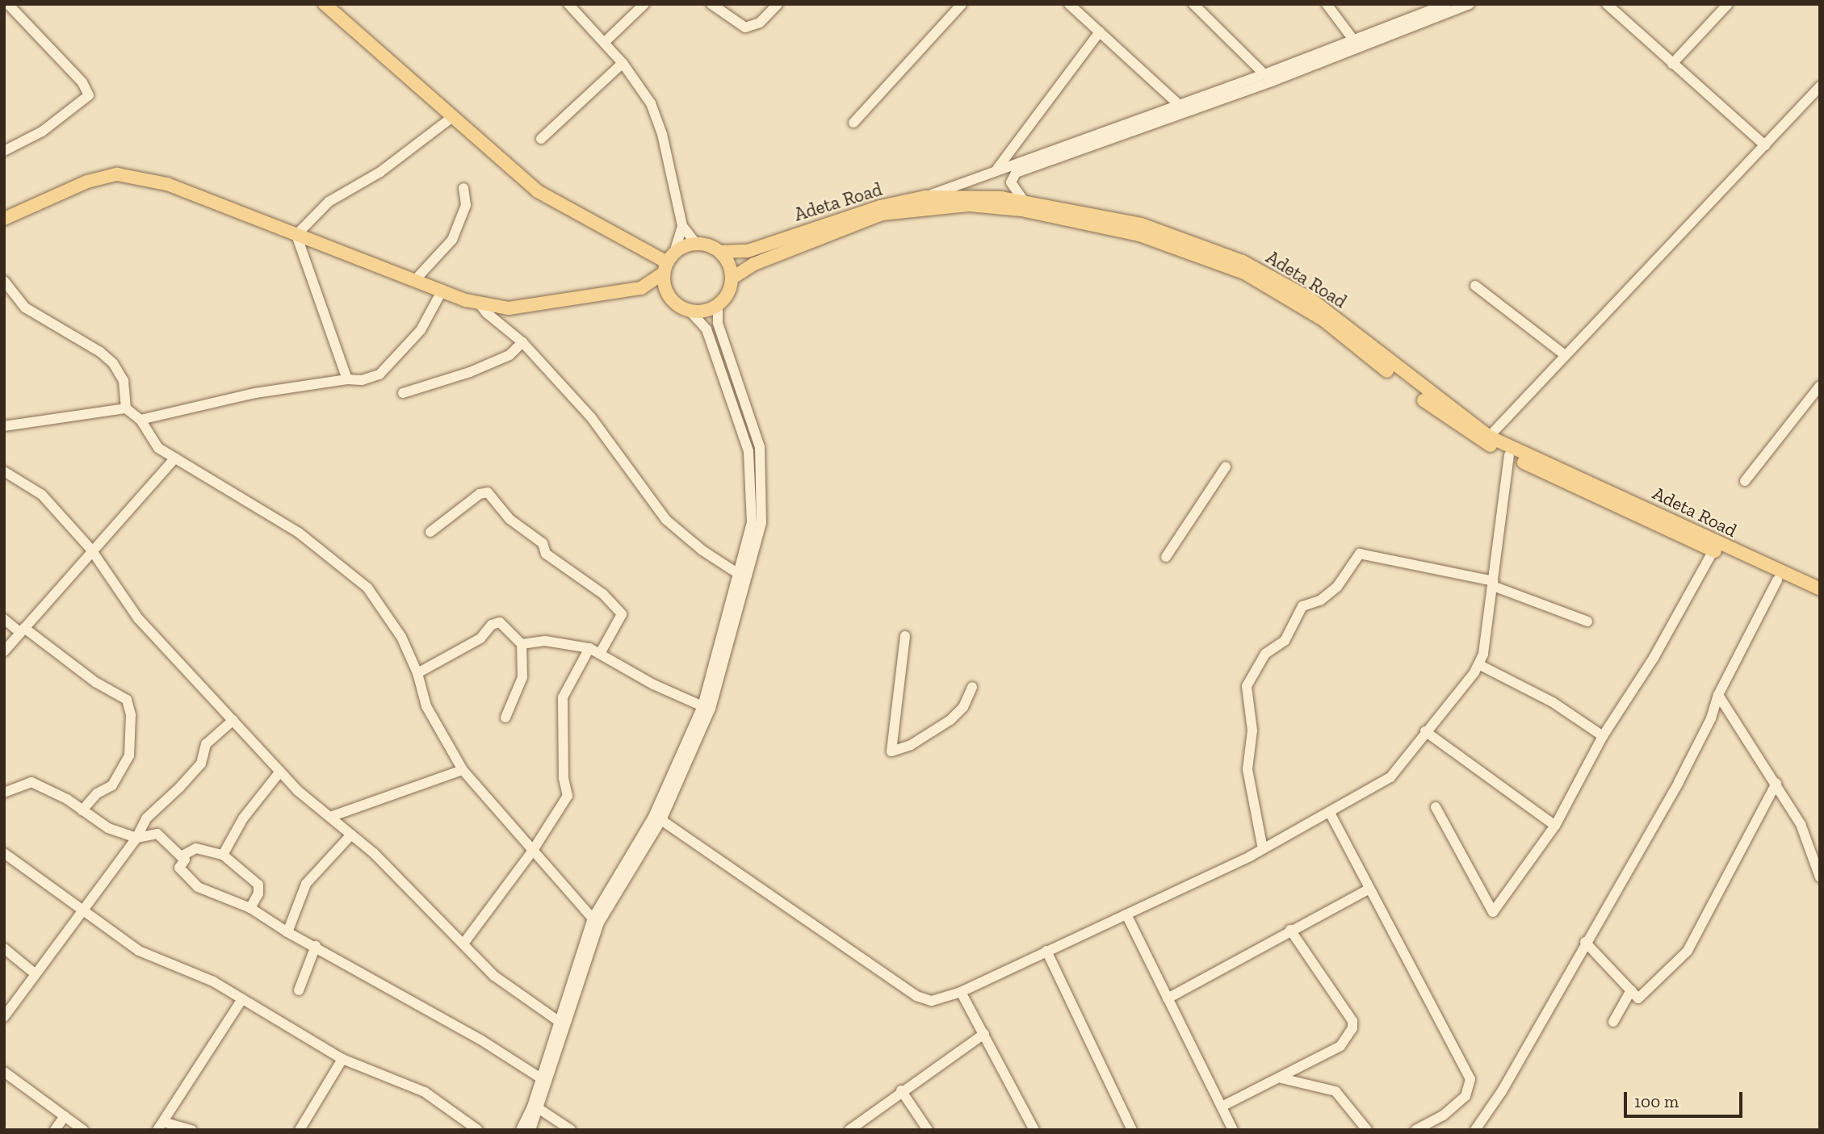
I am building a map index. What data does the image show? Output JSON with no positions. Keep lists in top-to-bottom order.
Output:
{
  "streets": {
    "main road": ["Adeta Road"]
  },
  "scale_bar": "100 m"
}
